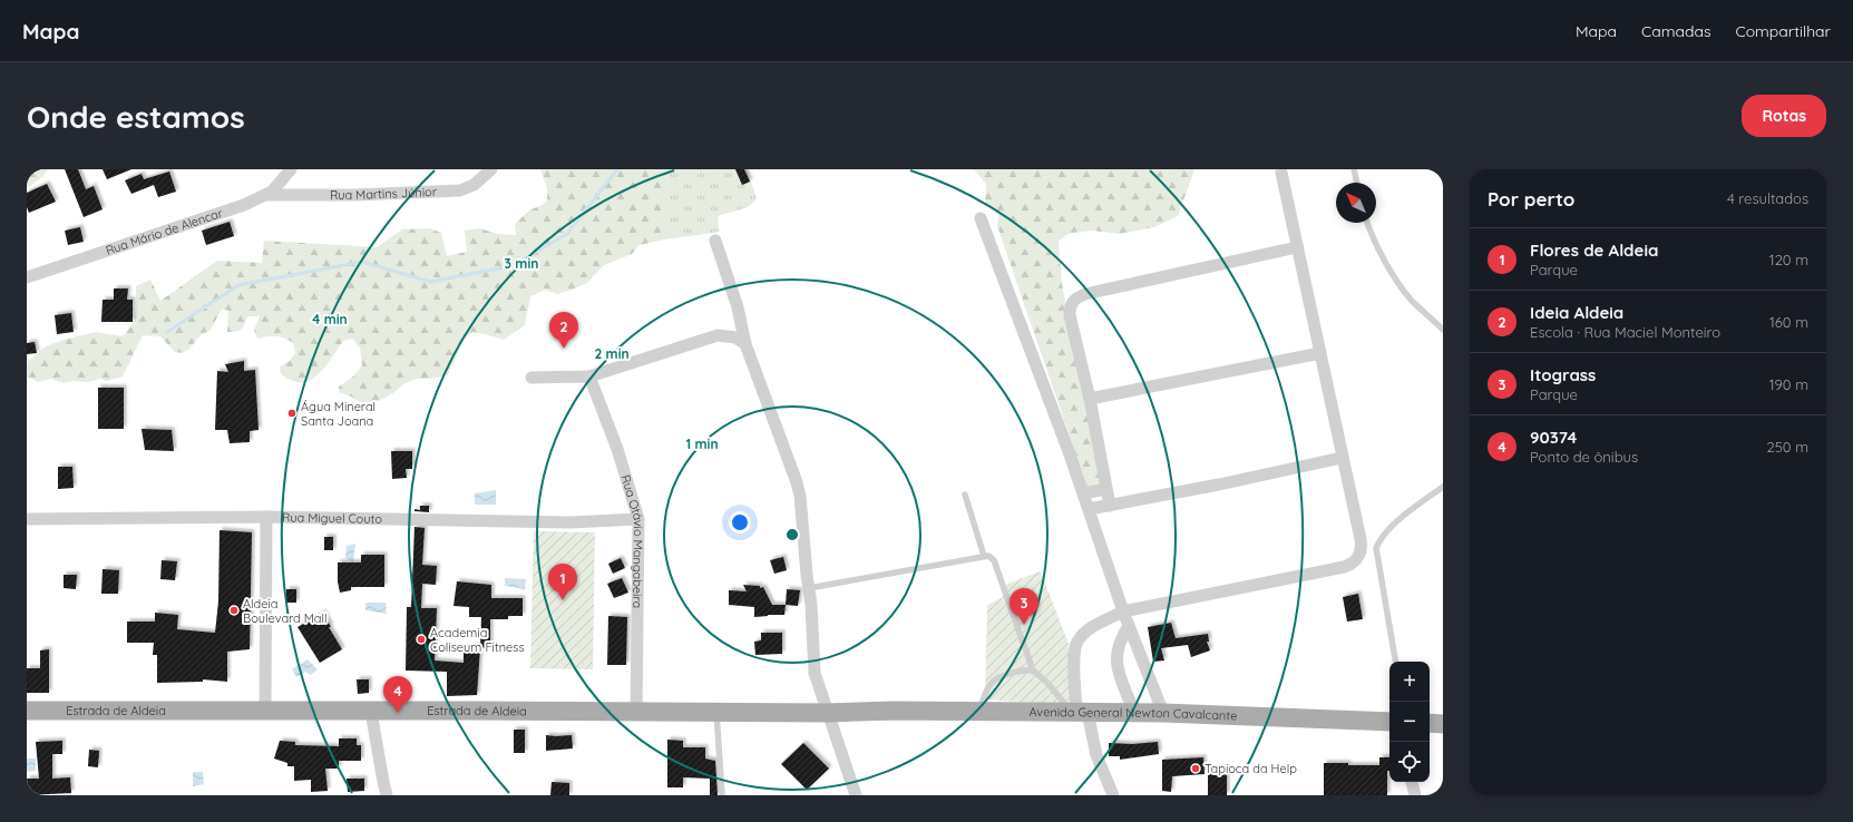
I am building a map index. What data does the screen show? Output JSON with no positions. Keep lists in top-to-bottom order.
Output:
{
  "streets": {
    "main road": ["Estrada de Aldeia", "Avenida General Newton Cavalcante"],
    "street": [
      "Rua Martins Júnior",
      "Rua Mário de Alencar",
      "Rua Miguel Couto",
      "Rua Otávio Mangabeira"
    ]
  },
  "crossings": [
    ["Rua Martins Júnior", "Rua Mário de Alencar"],
    ["Rua Miguel Couto", "Rua Otávio Mangabeira"],
    ["Rua Otávio Mangabeira", "Estrada de Aldeia"],
    ["Estrada de Aldeia", "Avenida General Newton Cavalcante"]
  ],
  "places": [
    "Água Mineral Santa Joana",
    "Aldeia Boulevard Mall",
    "Academia Coliseum Fitness",
    "Tapioca da Help"
  ],
  "north": "top left",
  "page": {
    "header": "Mapa",
    "nav": ["Mapa", "Camadas", "Compartilhar"],
    "buttons": "Rotas",
    "title": "Onde estamos",
    "heading": ["Por perto", "4 resultados"],
    "list": [
      {
        "mark": "1",
        "name": "Flores de Aldeia",
        "note": "Parque",
        "value": "120 m"
      },
      {
        "mark": "2",
        "name": "Ideia Aldeia",
        "note": "Escola · Rua Maciel Monteiro",
        "value": "160 m"
      },
      {
        "mark": "3",
        "name": "Itograss",
        "note": "Parque",
        "value": "190 m"
      },
      {
        "mark": "4",
        "name": "90374",
        "note": "Ponto de ônibus",
        "value": "250 m"
      }
    ],
    "pins": [
      "2",
      "1",
      "3",
      "4"
    ],
    "map_buttons": ["+", "−"]
  },
  "rings": [
    "3 min",
    "4 min",
    "2 min",
    "1 min"
  ]
}
